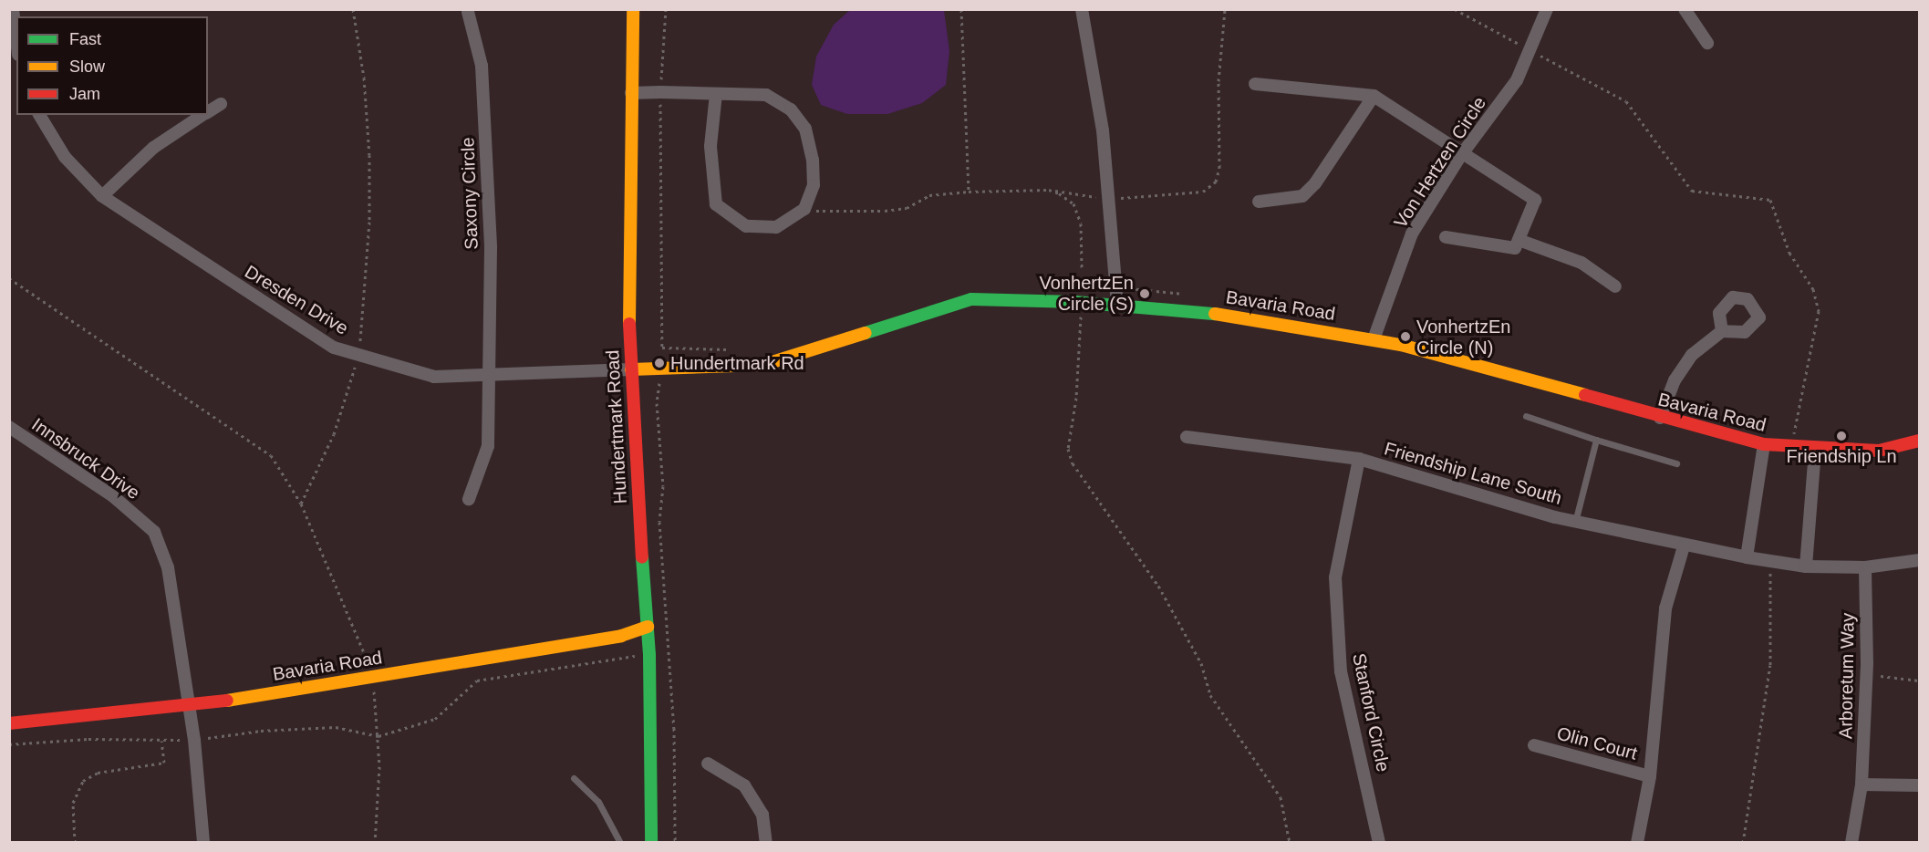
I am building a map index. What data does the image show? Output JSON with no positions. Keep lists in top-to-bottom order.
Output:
{
  "streets": {
    "street": [
      "Von Hertzen Circle",
      "Saxony Circle",
      "Dresden Drive",
      "Bavaria Road",
      "Hundertmark Road",
      "Innsbruck Drive",
      "Friendship Lane South",
      "Arboretum Way",
      "Stanford Circle",
      "Olin Court"
    ]
  },
  "crossings": [
    ["Von Hertzen Circle", "Bavaria Road"],
    ["Saxony Circle", "Dresden Drive"],
    ["Dresden Drive", "Bavaria Road"],
    ["Dresden Drive", "Hundertmark Road"],
    ["Bavaria Road", "Hundertmark Road"],
    ["Bavaria Road", "Innsbruck Drive"],
    ["Friendship Lane South", "Arboretum Way"],
    ["Friendship Lane South", "Stanford Circle"]
  ],
  "places": [
    "VonhertzEn Circle (S)",
    "VonhertzEn Circle (N)",
    "Hundertmark Rd",
    "Friendship Ln"
  ],
  "legend": ["Fast", "Slow", "Jam"]
}
